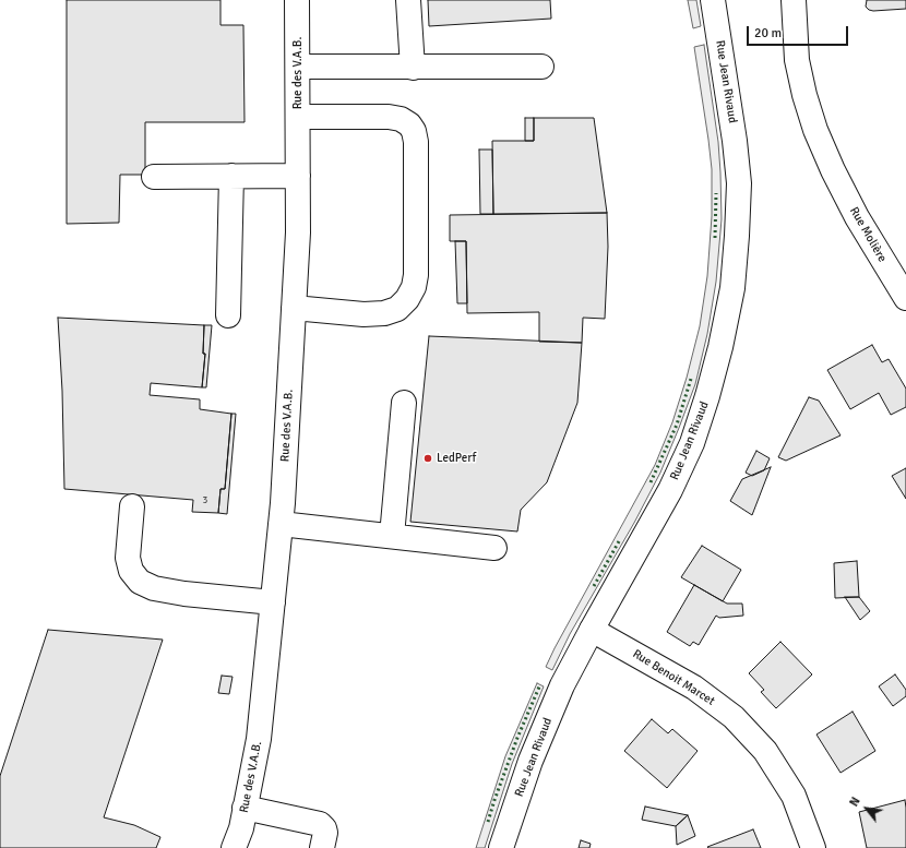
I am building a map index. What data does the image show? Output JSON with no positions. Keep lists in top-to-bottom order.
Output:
{
  "streets": {
    "street": [
      "Rue des V.A.B.",
      "Rue Jean Rivaud",
      "Rue Molière",
      "Rue Benoit Marcet"
    ]
  },
  "crossings": [
    ["Rue Jean Rivaud", "Rue Benoit Marcet"]
  ],
  "places": ["LedPerf"],
  "house_numbers": ["3"],
  "scale_bar": "20 m",
  "north": "top left"
}
